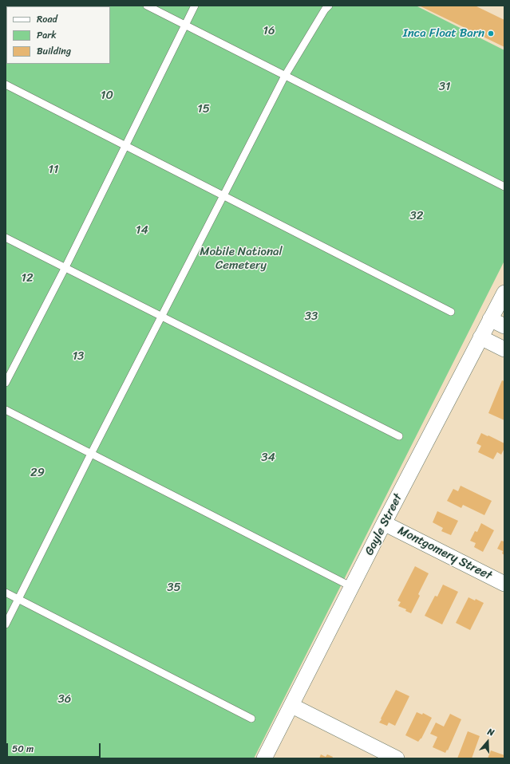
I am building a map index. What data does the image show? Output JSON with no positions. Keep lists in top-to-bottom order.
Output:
{
  "streets": {
    "street": ["Gayle Street", "Montgomery Street"]
  },
  "crossings": [
    ["Gayle Street", "Montgomery Street"]
  ],
  "parks": [
    "16",
    "31",
    "10",
    "15",
    "11",
    "32",
    "14",
    "Mobile National Cemetery",
    "12",
    "33",
    "13",
    "34",
    "29",
    "35",
    "36"
  ],
  "places": ["Inca Float Barn"],
  "legend": ["Road", "Park", "Building"],
  "scale_bar": "50 m",
  "north": "top"
}
